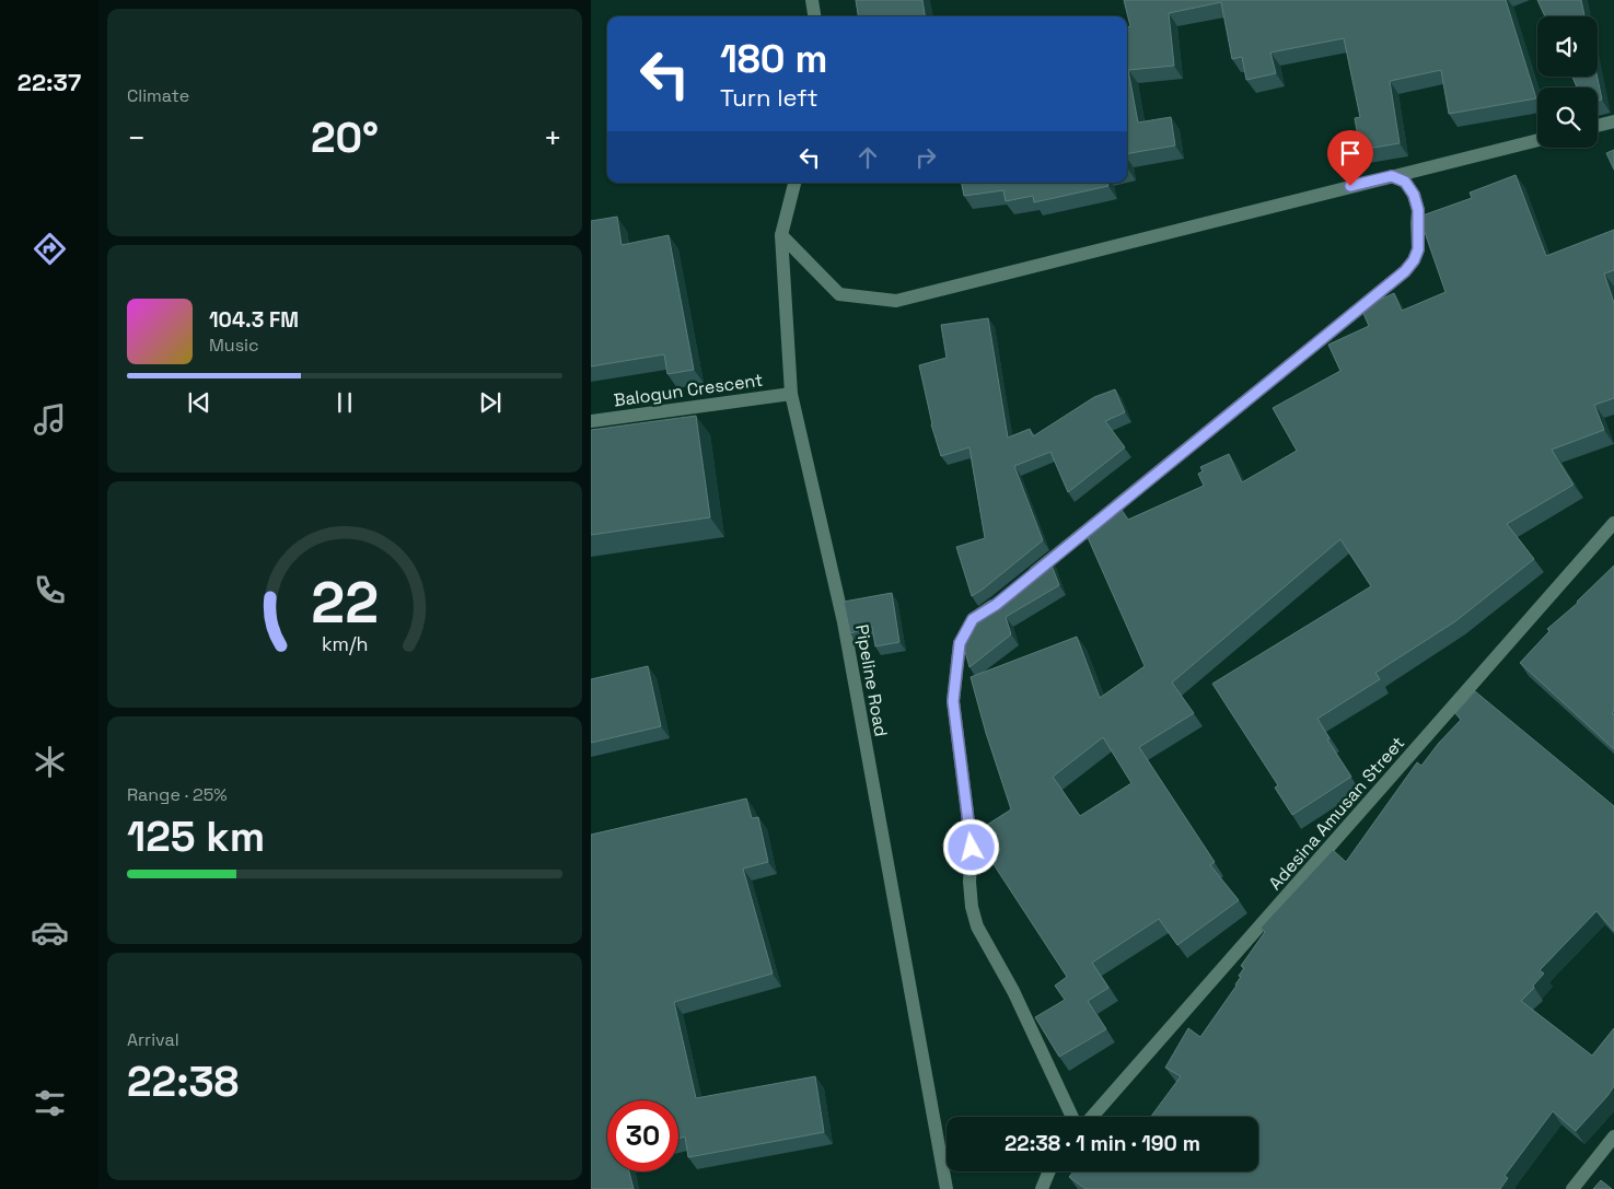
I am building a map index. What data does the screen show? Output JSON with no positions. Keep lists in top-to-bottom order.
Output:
{
  "streets": {
    "street": ["Balogun Crescent", "Pipeline Road", "Adesina Amusan Street"]
  },
  "crossings": [
    ["Balogun Crescent", "Pipeline Road"]
  ],
  "page": {
    "tabs": "22:37",
    "tile": [
      "Climate",
      ["Range · 25%", "125 km"],
      ["Arrival", "22:38"]
    ],
    "turn": ["180 m", "Turn left"],
    "heat": ["−", "20°", "+"],
    "song": ["104.3 FM", "Music"],
    "limit": "30",
    "trip": "22:38 · 1 min · 190 m",
    "gauge": ["22", "km/h"]
  }
}
